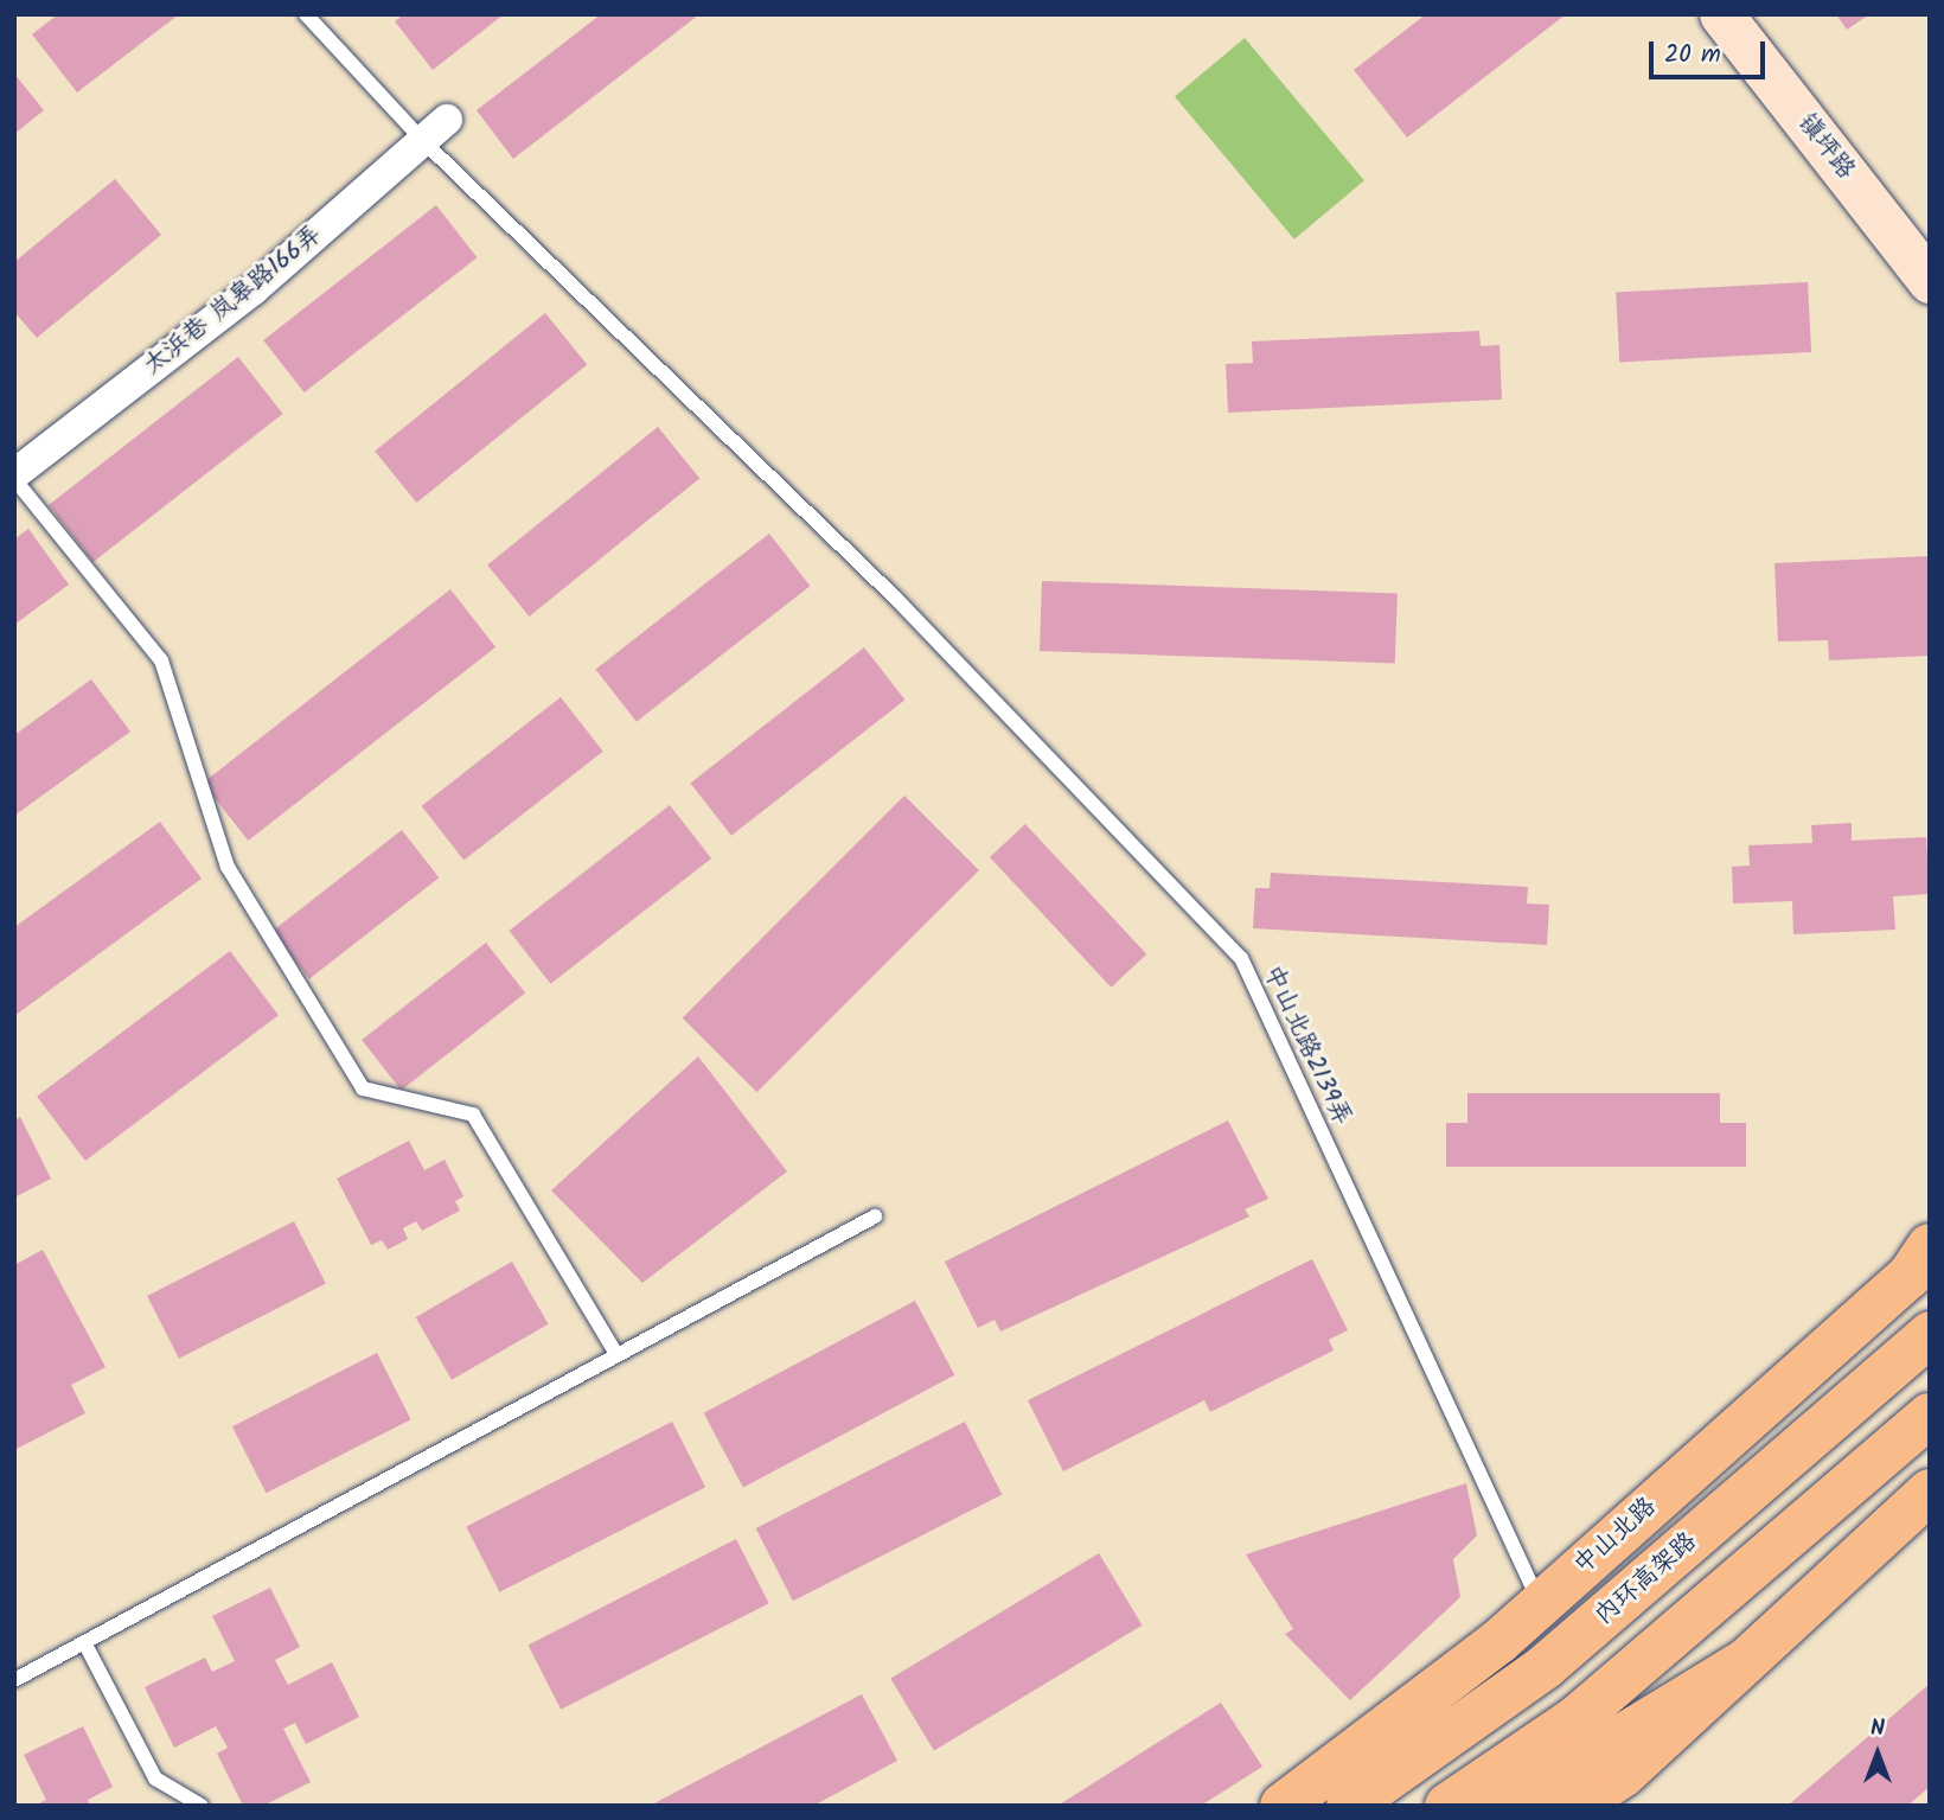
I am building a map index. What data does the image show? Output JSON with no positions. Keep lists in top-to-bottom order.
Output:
{
  "streets": {
    "main road": ["中山北路", "内环高架路"],
    "street": ["镇坪路", "太浜巷 岚皋路166弄"],
    "lane": ["中山北路2139弄"]
  },
  "crossings": [
    ["太浜巷 岚皋路166弄", "中山北路2139弄"],
    ["中山北路2139弄", "中山北路"]
  ],
  "scale_bar": "20 m",
  "north": "top"
}
